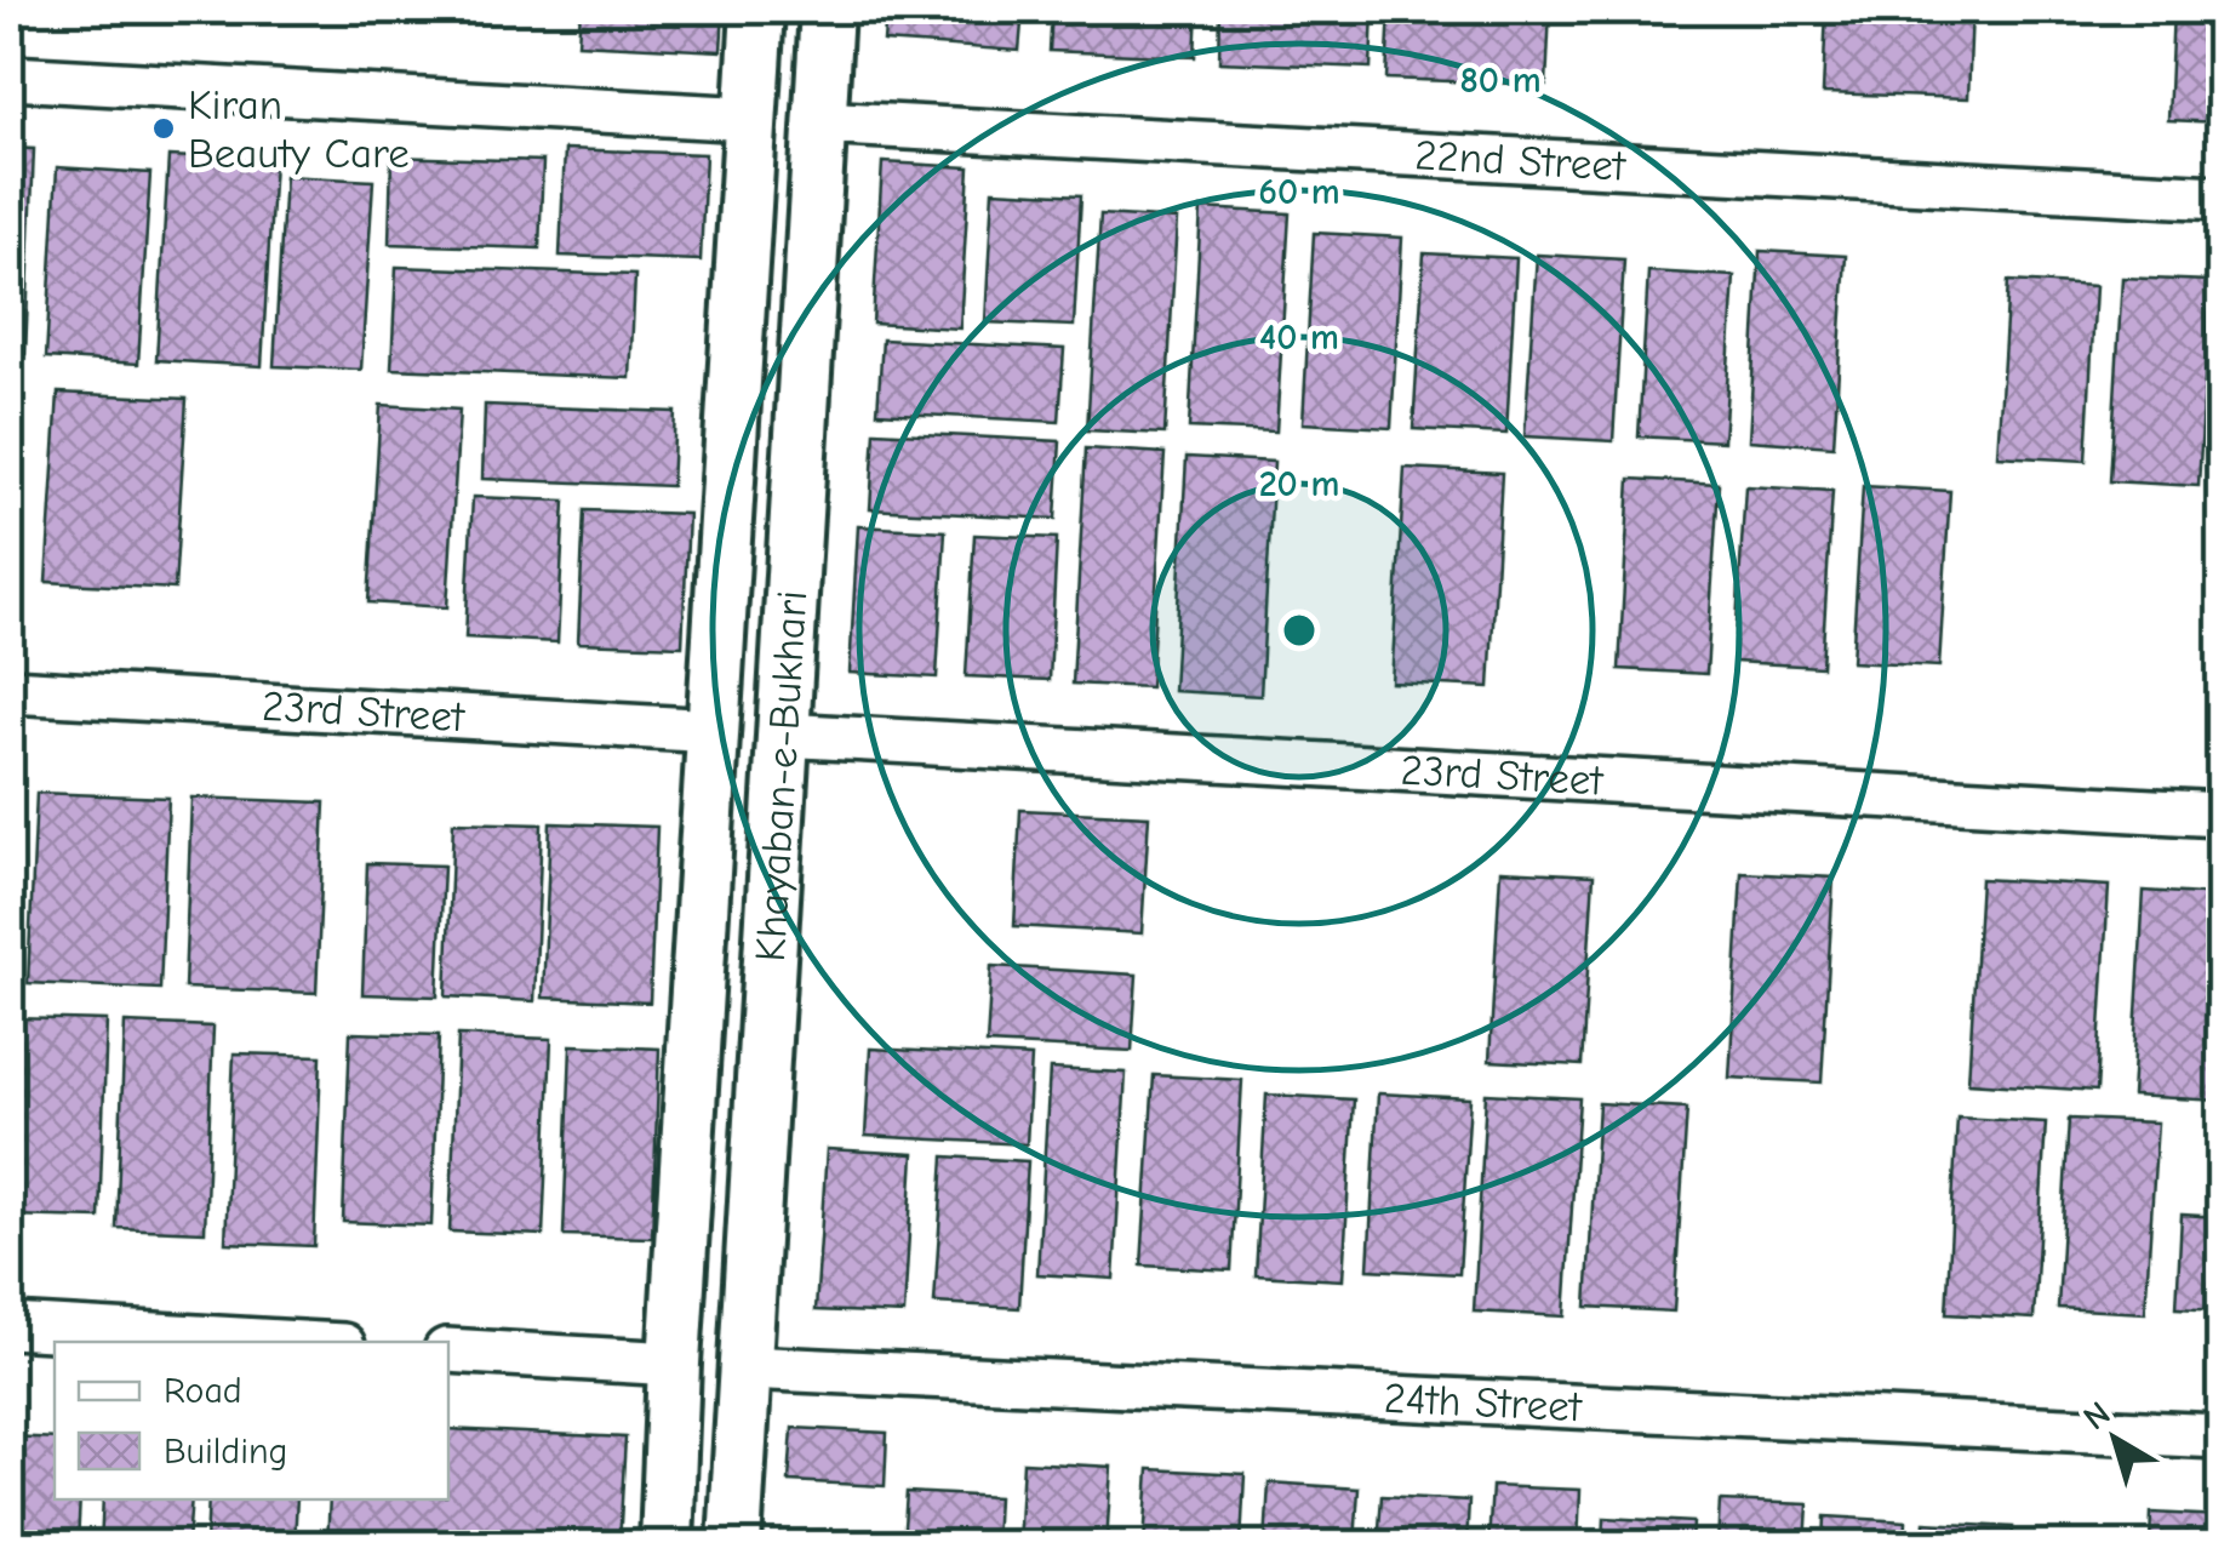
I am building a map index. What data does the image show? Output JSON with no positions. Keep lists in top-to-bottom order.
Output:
{
  "streets": {
    "street": [
      "22nd Street",
      "23rd Street",
      "Khayaban-e-Bukhari",
      "24th Street"
    ]
  },
  "crossings": [
    ["22nd Street", "Khayaban-e-Bukhari"],
    ["23rd Street", "Khayaban-e-Bukhari"],
    ["Khayaban-e-Bukhari", "24th Street"]
  ],
  "places": ["Kiran Beauty Care"],
  "legend": ["Road", "Building"],
  "north": "top left",
  "rings": [
    "80 m",
    "60 m",
    "40 m",
    "20 m"
  ]
}
